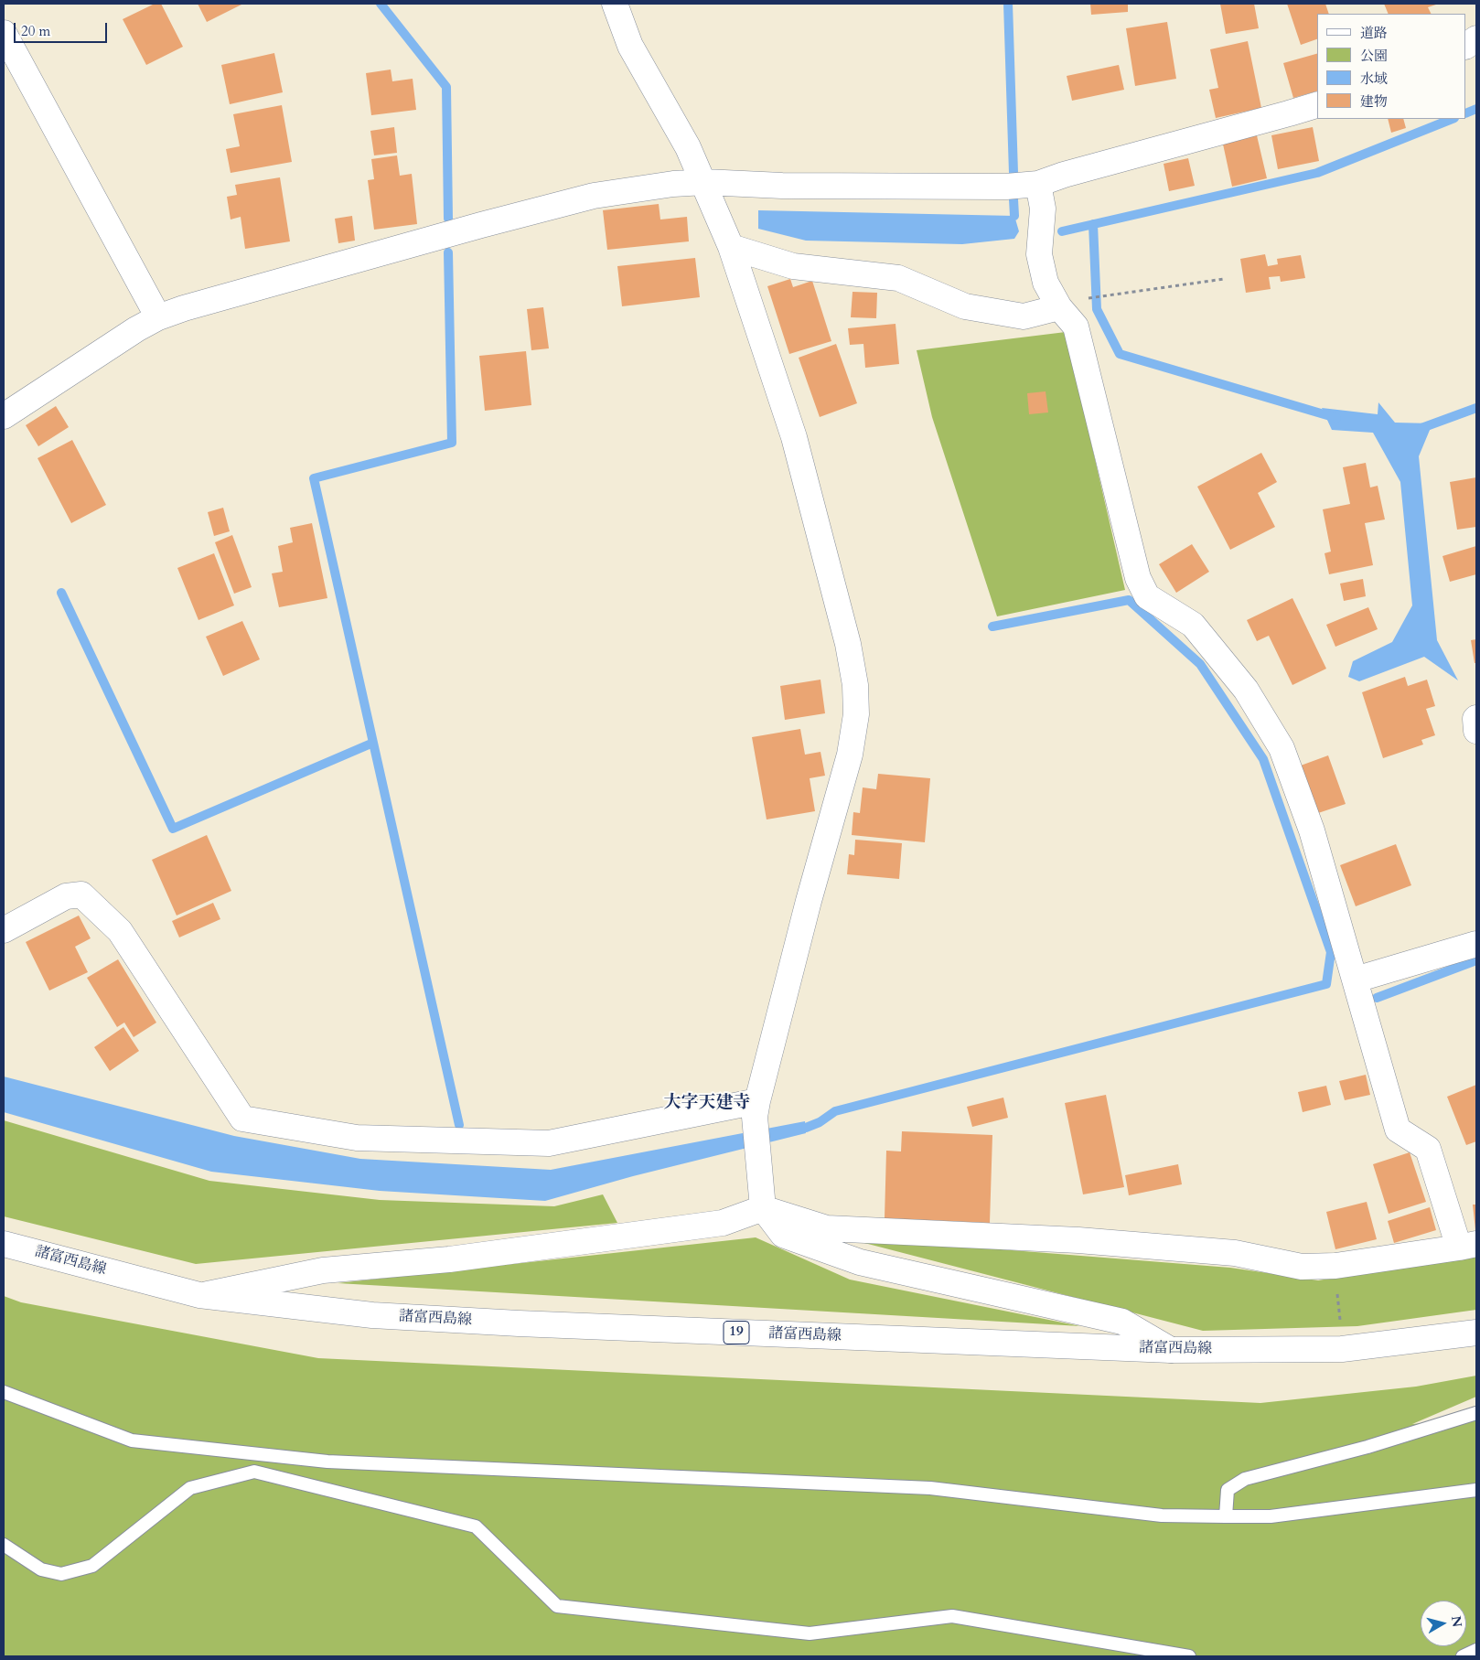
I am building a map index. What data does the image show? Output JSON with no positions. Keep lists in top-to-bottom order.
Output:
{
  "streets": {
    "street": ["諸富西島線", "19"]
  },
  "districts": ["大字天建寺"],
  "legend": [
    "道路",
    "公園",
    "水域",
    "建物"
  ],
  "scale_bar": "20 m",
  "north": "right"
}
